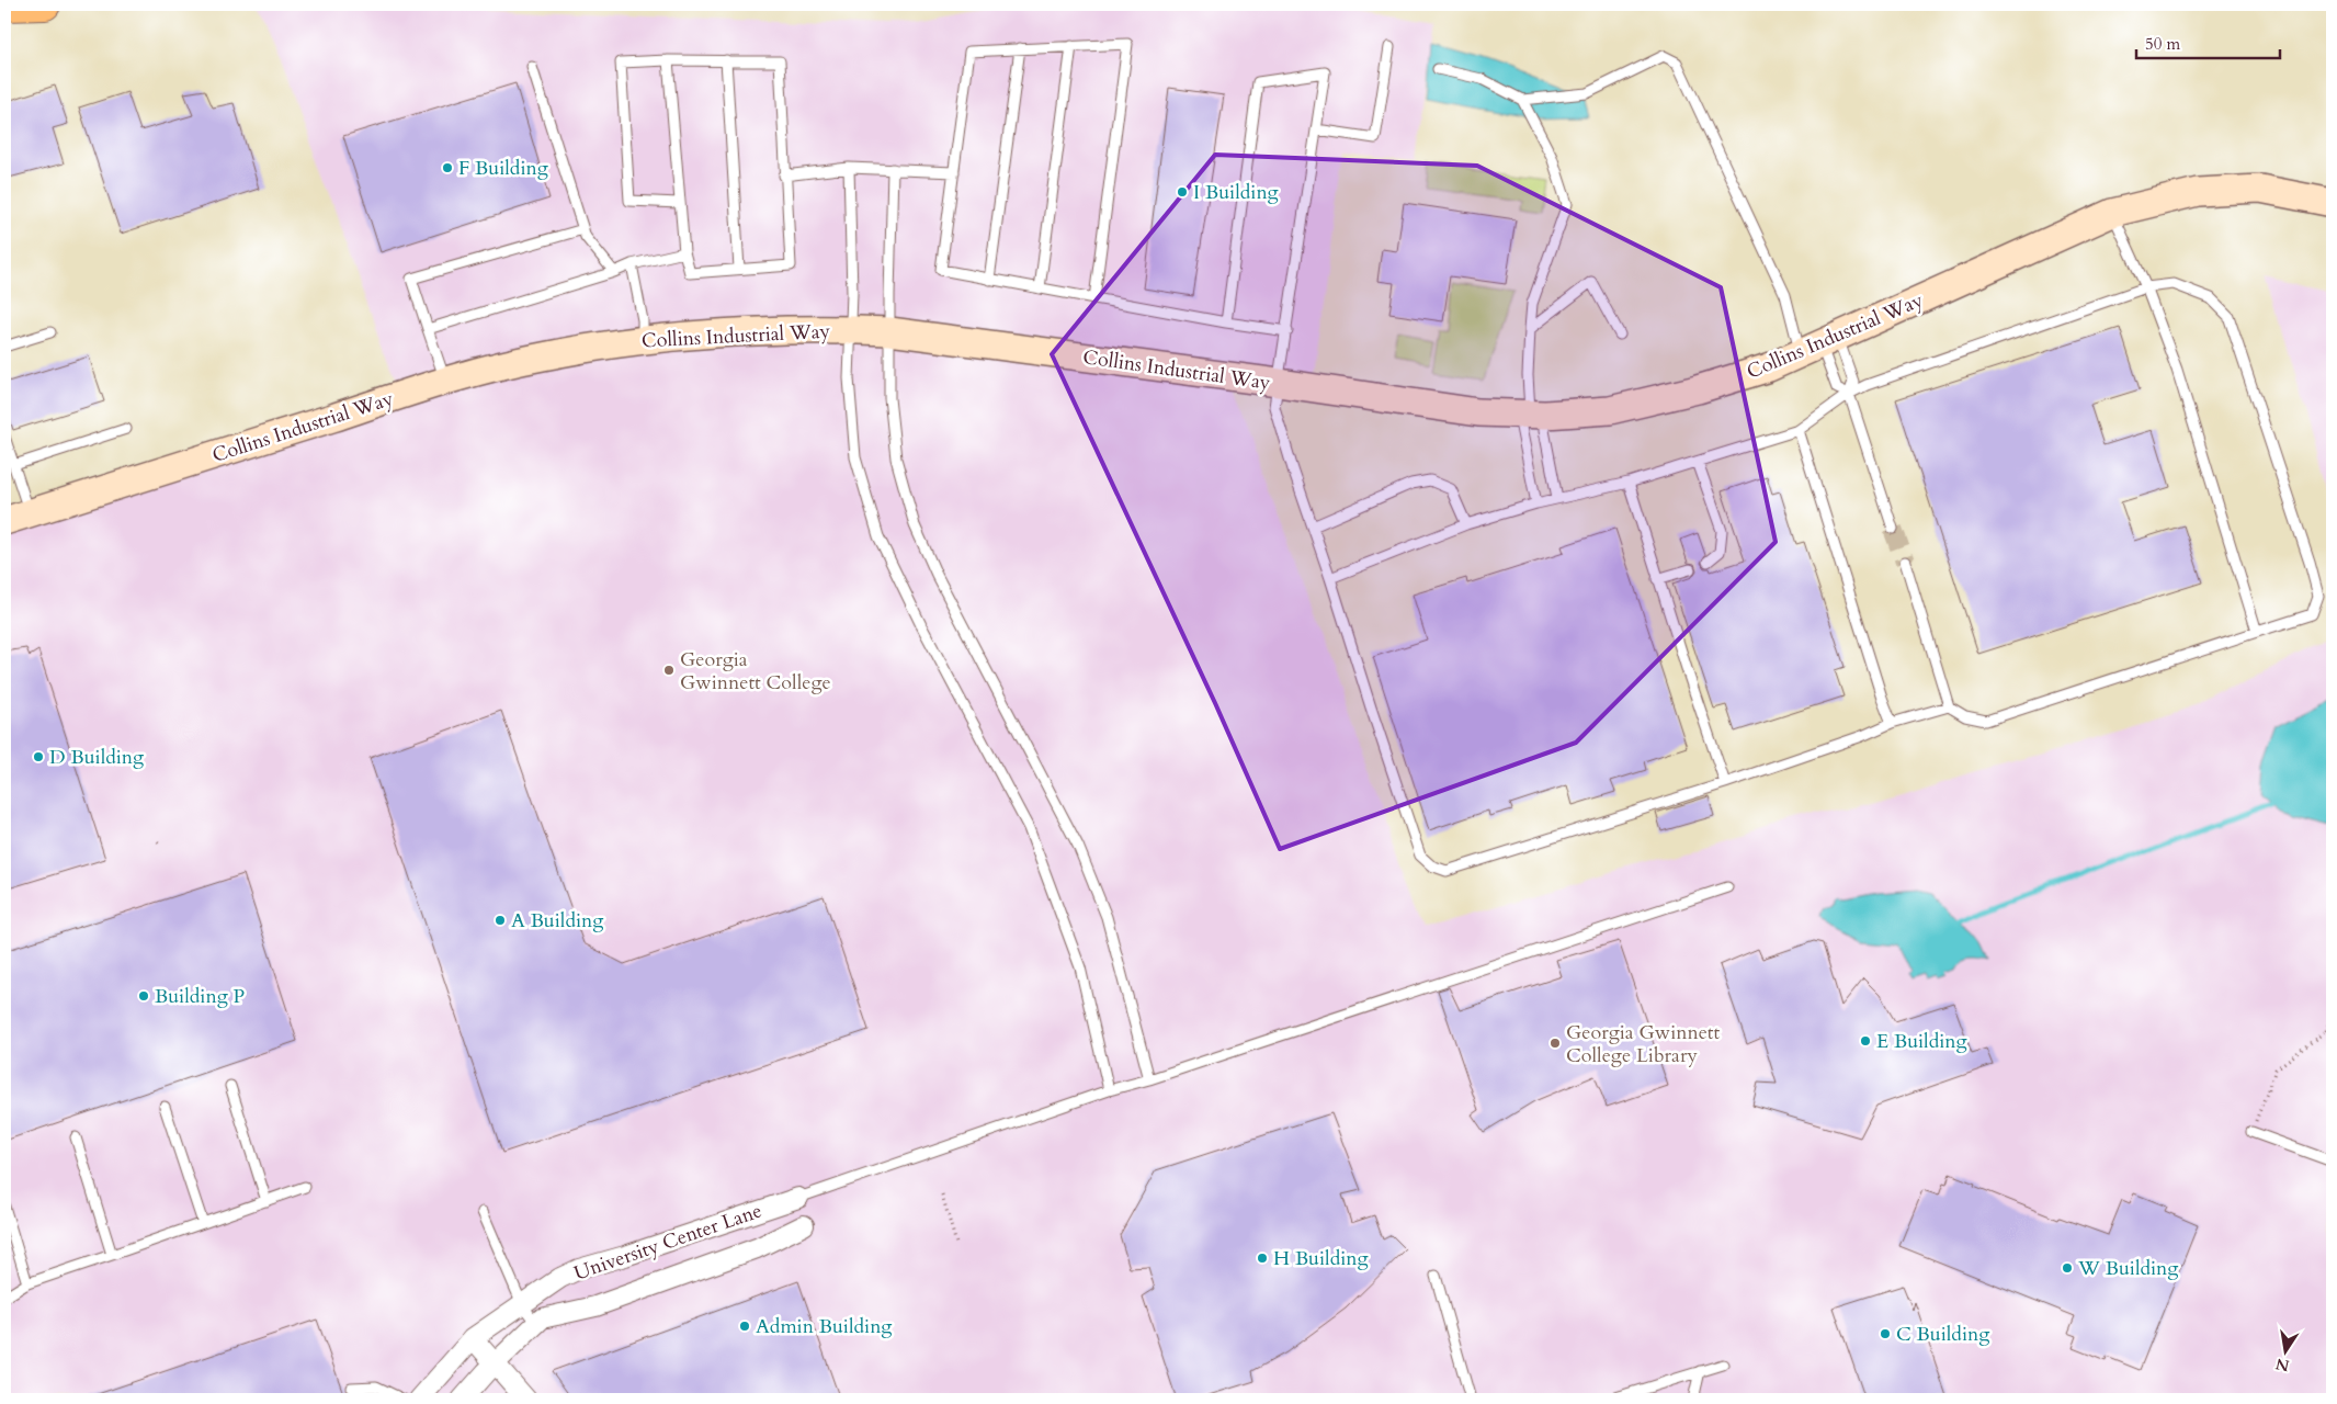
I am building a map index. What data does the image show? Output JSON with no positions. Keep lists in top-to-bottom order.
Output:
{
  "streets": {
    "street": ["Collins Industrial Way", "University Center Lane"]
  },
  "places": [
    "F Building",
    "I Building",
    "Georgia Gwinnett College",
    "D Building",
    "A Building",
    "Building P",
    "E Building",
    "Georgia Gwinnett College Library",
    "H Building",
    "W Building",
    "Admin Building",
    "C Building"
  ],
  "scale_bar": "50 m",
  "north": "bottom"
}
